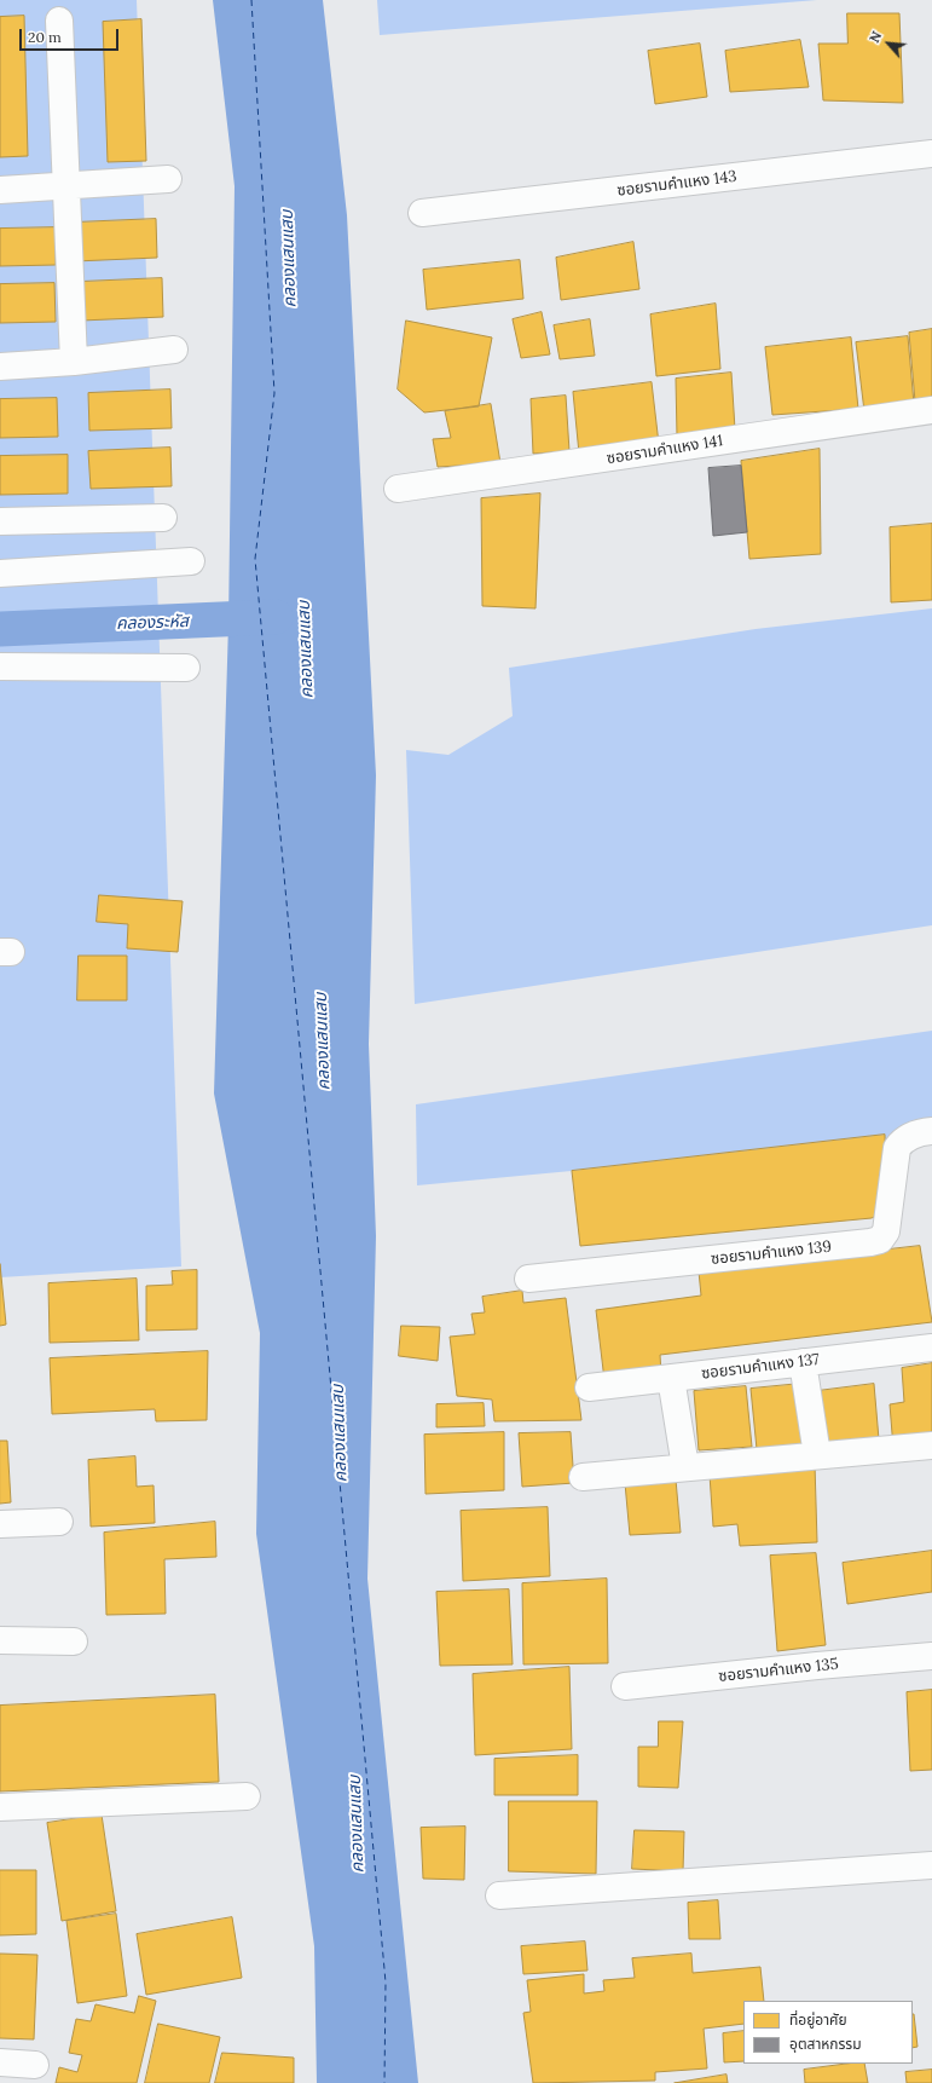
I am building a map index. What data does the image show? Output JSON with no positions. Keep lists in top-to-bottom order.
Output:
{
  "streets": {
    "street": [
      "ซอยรามคำแหง 143",
      "ซอยรามคำแหง 141",
      "ซอยรามคำแหง 139",
      "ซอยรามคำแหง 137",
      "ซอยรามคำแหง 135"
    ]
  },
  "water": ["คลองแสนแสบ", "คลองระหัส"],
  "legend": ["ที่อยู่อาศัย", "อุตสาหกรรม"],
  "scale_bar": "20 m",
  "north": "top left"
}
